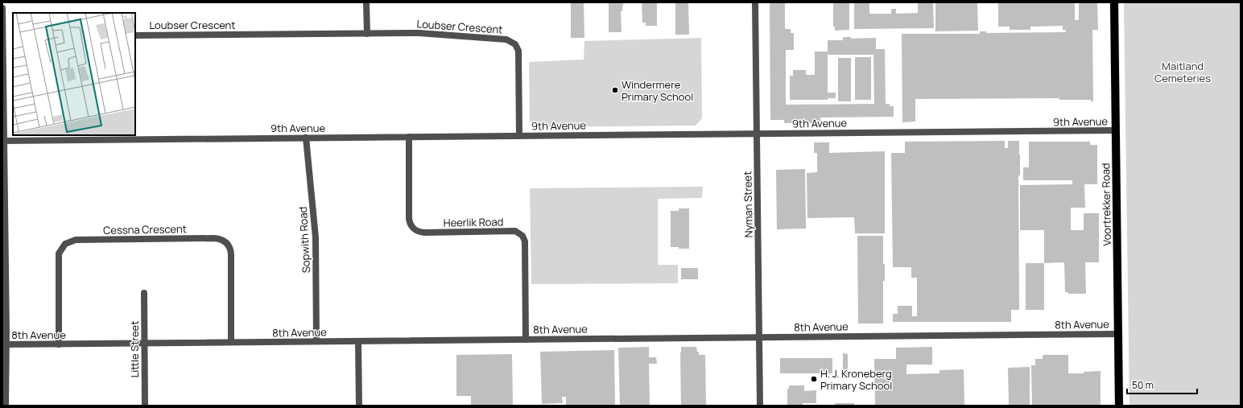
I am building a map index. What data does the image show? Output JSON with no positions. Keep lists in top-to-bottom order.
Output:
{
  "streets": {
    "main road": ["Voortrekker Road"],
    "street": [
      "Loubser Crescent",
      "9th Avenue",
      "Nyman Street",
      "Heerlik Road",
      "Cessna Crescent",
      "Sopwith Road",
      "8th Avenue",
      "Little Street"
    ]
  },
  "crossings": [
    ["Loubser Crescent", "9th Avenue"],
    ["9th Avenue", "Nyman Street"],
    ["9th Avenue", "Voortrekker Road"],
    ["9th Avenue", "Heerlik Road"],
    ["9th Avenue", "Sopwith Road"],
    ["Nyman Street", "8th Avenue"],
    ["Voortrekker Road", "8th Avenue"],
    ["Heerlik Road", "8th Avenue"],
    ["Cessna Crescent", "8th Avenue"],
    ["Sopwith Road", "8th Avenue"],
    ["8th Avenue", "Little Street"]
  ],
  "parks": ["Maitland Cemeteries"],
  "places": ["Windermere Primary School", "H. J. Kroneberg Primary School"],
  "scale_bar": "50 m"
}
